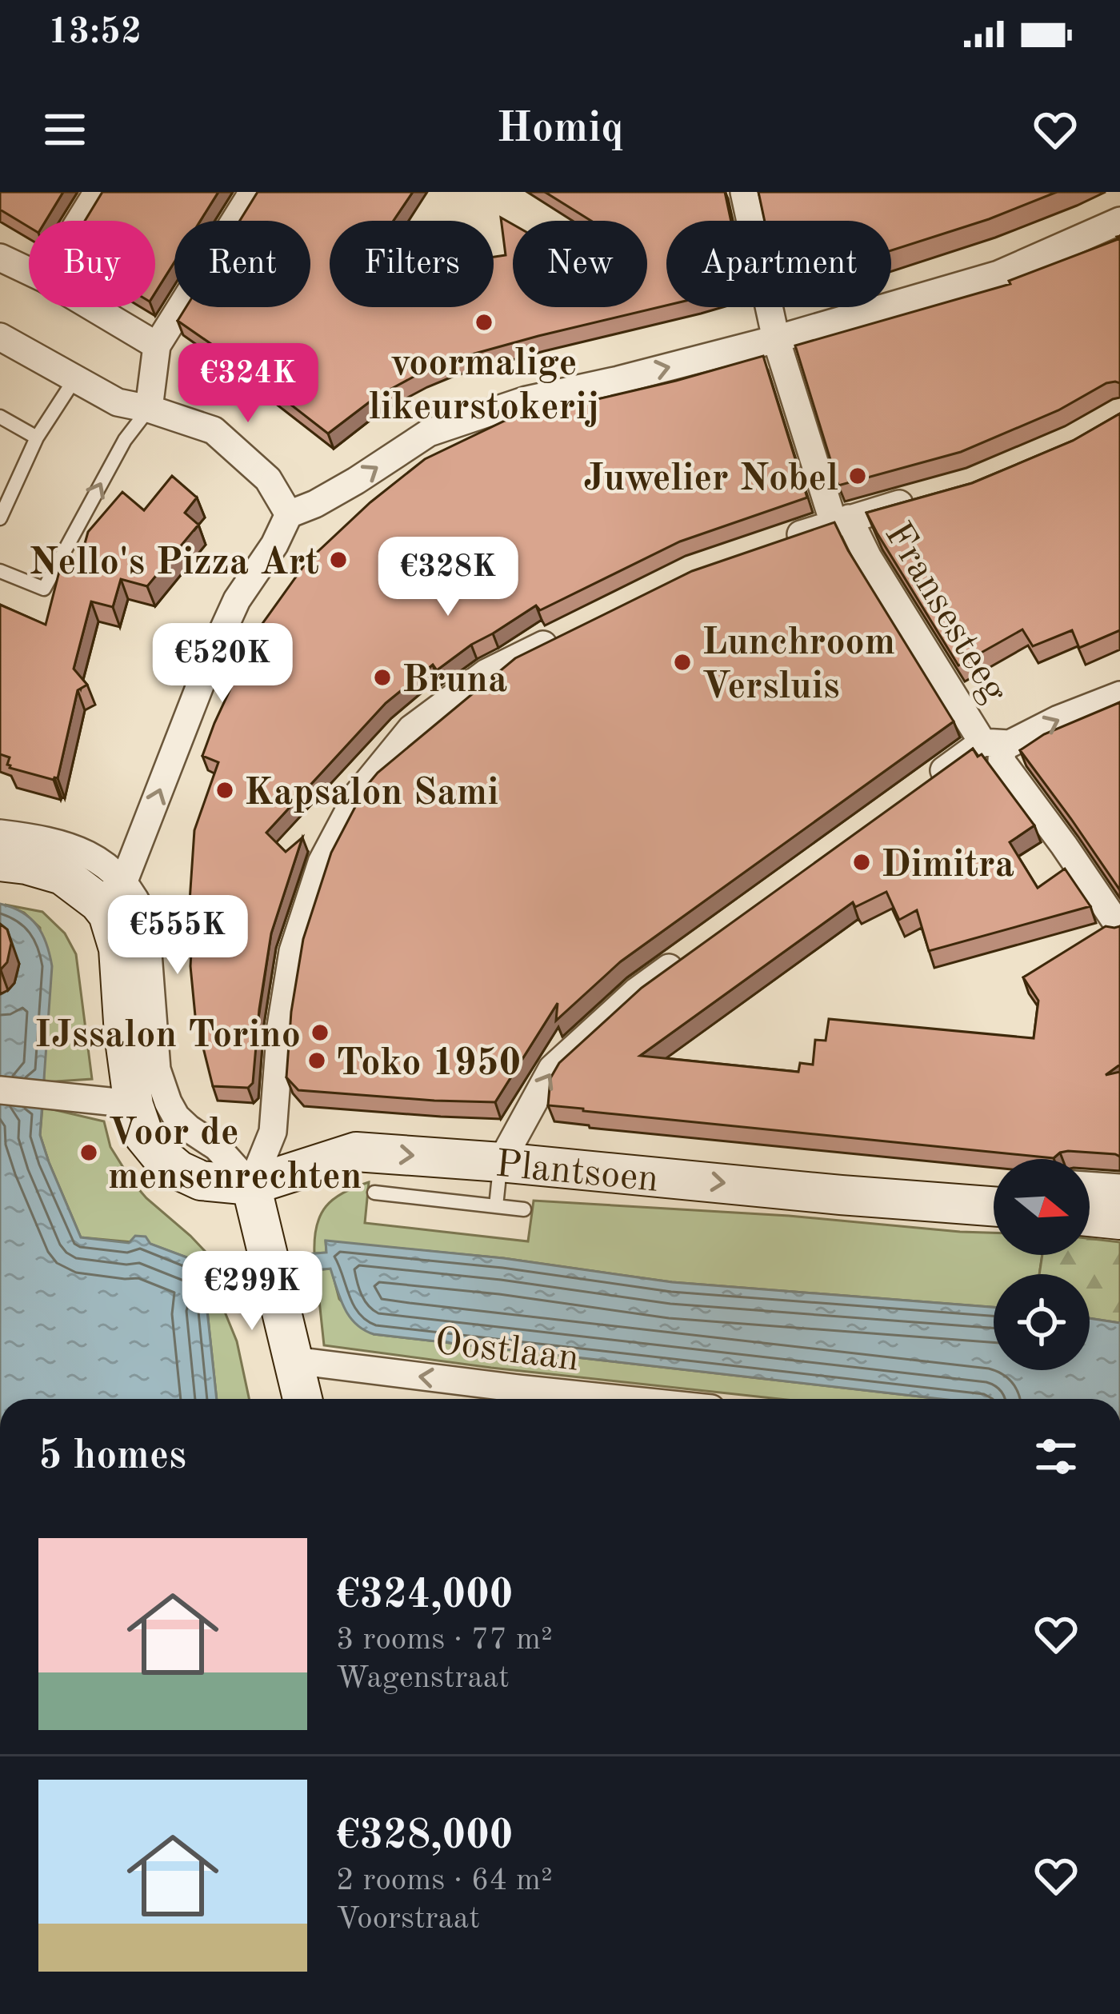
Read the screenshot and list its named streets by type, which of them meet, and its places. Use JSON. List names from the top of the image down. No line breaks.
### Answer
{"streets":{"street":["Fransesteeg","Plantsoen","Oostlaan"]},"one_way":["Plantsoen","Oostlaan"],"places":["voormalige likeurstokerij","Juwelier Nobel","Nello's Pizza Art","Lunchroom Versluis","Bruna","Kapsalon Sami","Dimitra","IJssalon Torino","Toko 1950","Voor de mensenrechten"],"north":"right","page":{"status":"13:52","header":"Homiq","chip":["Buy","Rent","Filters","New","Apartment"],"price":["€324K","€328K","€520K","€555K","€299K"],"heading":"5 homes","list":[{"name":"€324,000","note":"3 rooms · 77 m² · Wagenstraat"},{"name":"€328,000","note":"2 rooms · 64 m² · Voorstraat"}]}}
